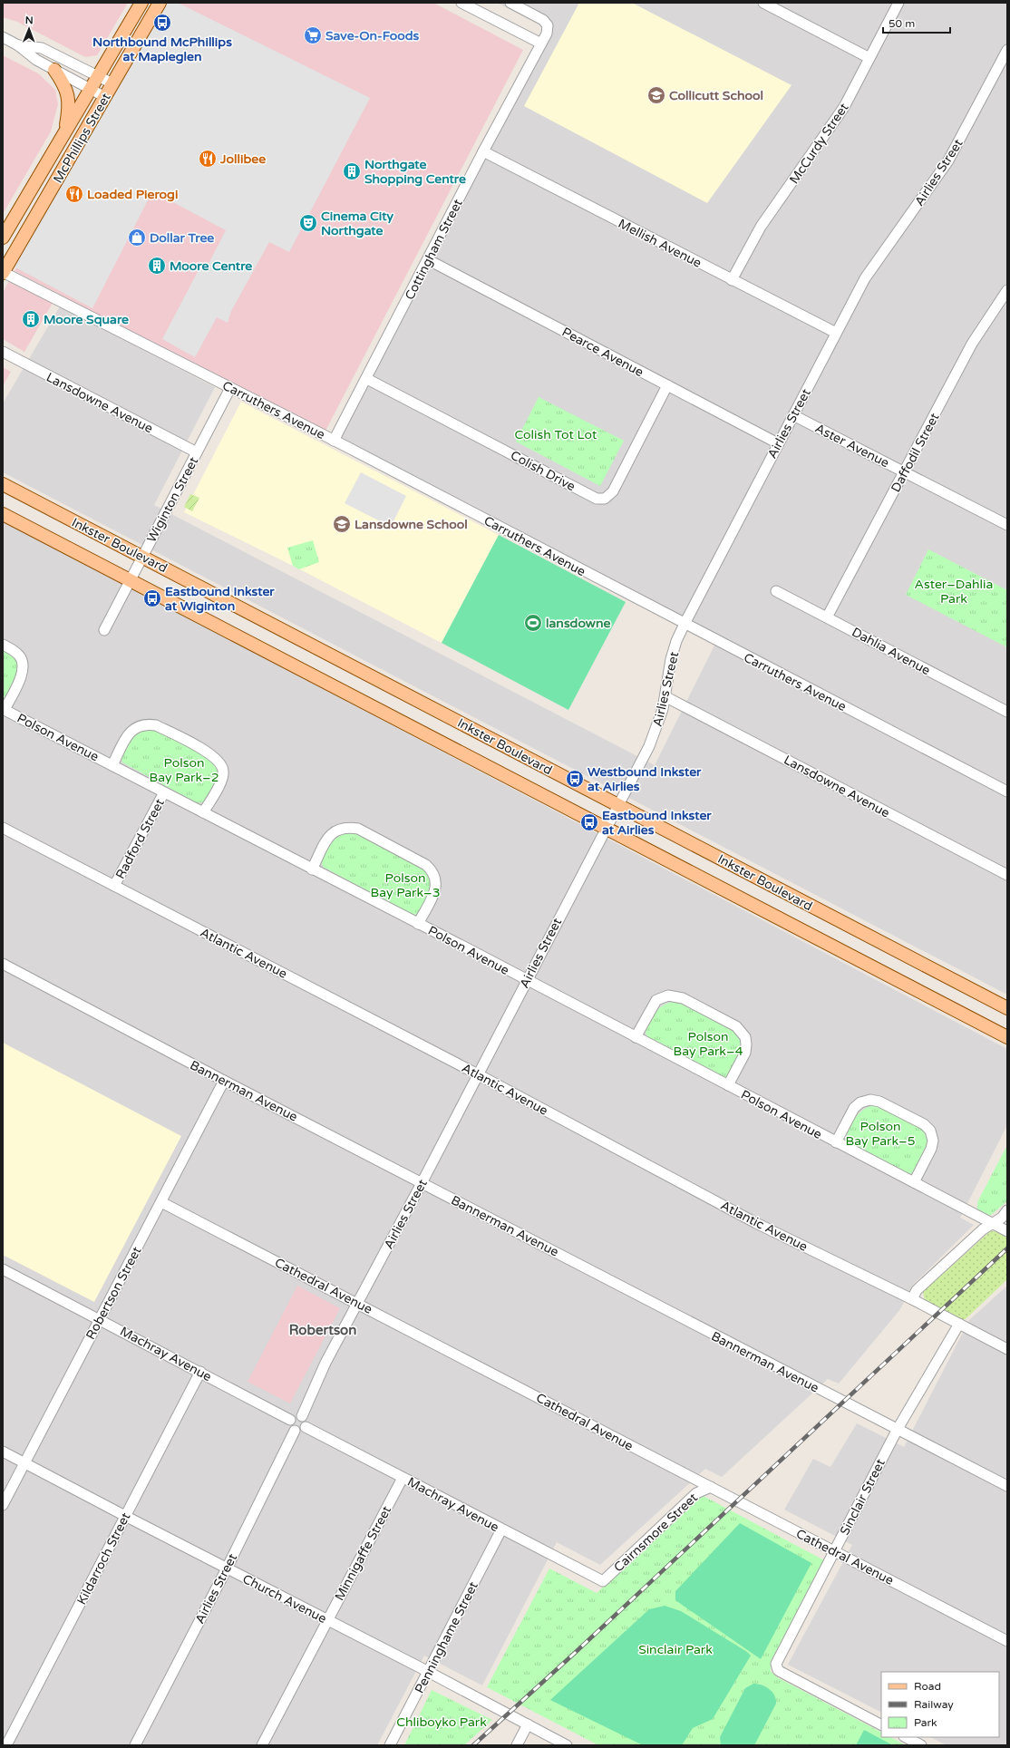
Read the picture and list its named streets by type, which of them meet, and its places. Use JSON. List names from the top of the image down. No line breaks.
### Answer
{"streets":{"main road":["McPhillips Street","Inkster Boulevard"],"street":["McCurdy Street","Airlies Street","Mellish Avenue","Cottingham Street","Pearce Avenue","Lansdowne Avenue","Carruthers Avenue","Aster Avenue","Daffodil Street","Colish Drive","Wiginton Street","Dahlia Avenue","Polson Avenue","Radford Street","Atlantic Avenue","Bannerman Avenue","Cathedral Avenue","Robertson Street","Machray Avenue","Sinclair Street","Cairnsmore Street","Minnigaffe Street","Kildarroch Street","Church Avenue","Penninghame Street"]},"crossings":[["McPhillips Street","Carruthers Avenue"],["McCurdy Street","Mellish Avenue"],["Airlies Street","Mellish Avenue"],["Airlies Street","Pearce Avenue"],["Airlies Street","Lansdowne Avenue"],["Airlies Street","Carruthers Avenue"],["Airlies Street","Aster Avenue"],["Airlies Street","Inkster Boulevard"],["Airlies Street","Polson Avenue"],["Airlies Street","Atlantic Avenue"],["Airlies Street","Bannerman Avenue"],["Airlies Street","Cathedral Avenue"],["Airlies Street","Machray Avenue"],["Airlies Street","Church Avenue"],["Mellish Avenue","Cottingham Street"],["Cottingham Street","Pearce Avenue"],["Cottingham Street","Carruthers Avenue"],["Cottingham Street","Colish Drive"],["Pearce Avenue","Colish Drive"],["Lansdowne Avenue","Wiginton Street"],["Carruthers Avenue","Wiginton Street"],["Aster Avenue","Daffodil Street"],["Daffodil Street","Dahlia Avenue"],["Wiginton Street","Inkster Boulevard"],["Polson Avenue","Radford Street"],["Radford Street","Atlantic Avenue"],["Atlantic Avenue","Sinclair Street"],["Bannerman Avenue","Robertson Street"],["Bannerman Avenue","Sinclair Street"],["Cathedral Avenue","Robertson Street"],["Cathedral Avenue","Sinclair Street"],["Cathedral Avenue","Cairnsmore Street"],["Robertson Street","Machray Avenue"],["Robertson Street","Church Avenue"],["Machray Avenue","Cairnsmore Street"],["Machray Avenue","Minnigaffe Street"],["Machray Avenue","Kildarroch Street"],["Machray Avenue","Penninghame Street"],["Minnigaffe Street","Church Avenue"],["Kildarroch Street","Church Avenue"],["Church Avenue","Penninghame Street"]],"districts":["Robertson"],"parks":["Colish Tot Lot","Aster–Dahlia Park","Polson Bay Park–2","Polson Bay Park–3","Polson Bay Park–4","Polson Bay Park–5","Sinclair Park","Chliboyko Park"],"places":{"bus stop":["Northbound McPhillips at Mapleglen","Eastbound Inkster at Wiginton","Westbound Inkster at Airlies","Eastbound Inkster at Airlies"],"supermarket":["Save-On-Foods"],"school or university":["Collicutt School","Lansdowne School"],"restaurant":["Jollibee","Loaded Pierogi"],"building":["Northgate Shopping Centre","Moore Centre","Moore Square"],"theatre":["Cinema City Northgate"],"shop":["Dollar Tree"],"sports":["lansdowne"]},"legend":["Road","Railway","Park"],"scale_bar":"50 m","north":"top"}
